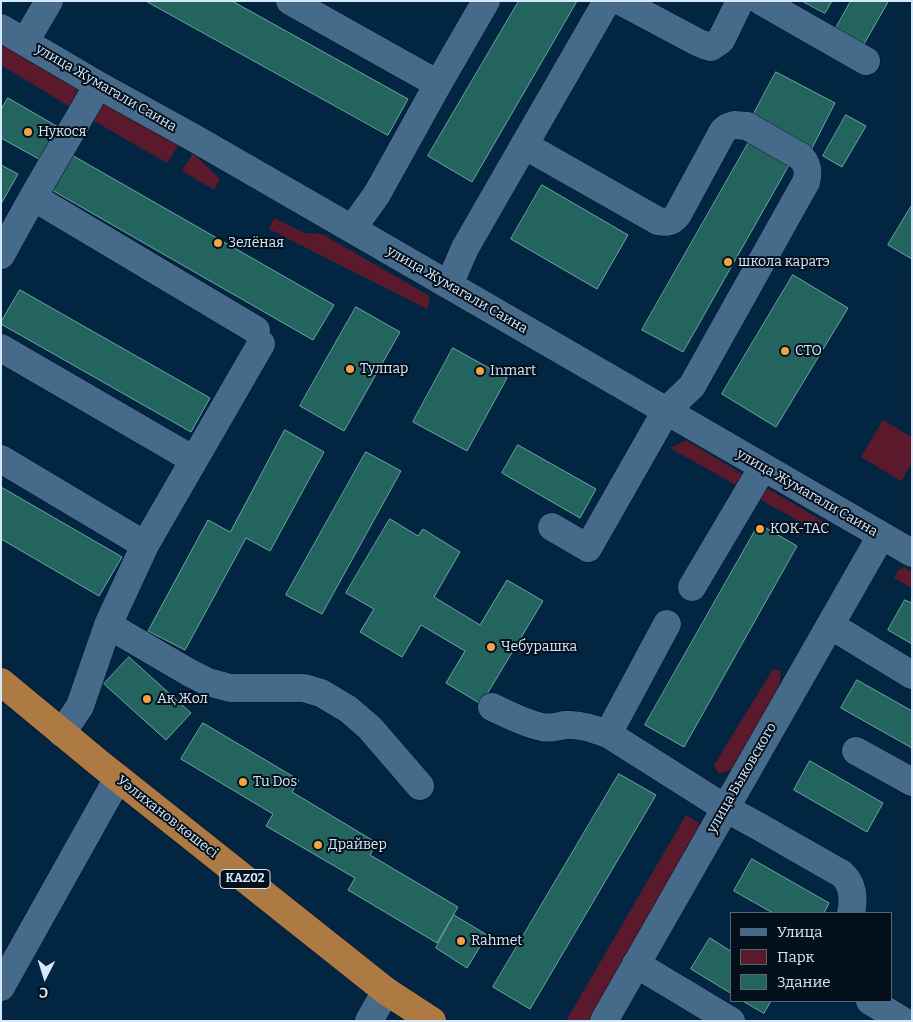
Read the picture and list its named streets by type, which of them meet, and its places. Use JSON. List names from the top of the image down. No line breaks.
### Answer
{"streets":{"highway":["Уәлиханов көшесі","KАZ02"],"street":["улица Жумагали Саина","улица Быковского"]},"crossings":[["улица Жумагали Саина","улица Быковского"]],"places":["Нукося","Зелёная","школа каратэ","СТО","Тулпар","Inmart","КОК-ТАС","Чебурашка","Ақ Жол","Tu Dos","Драйвер","Rahmet"],"legend":["Улица","Парк","Здание"],"north":"bottom"}
